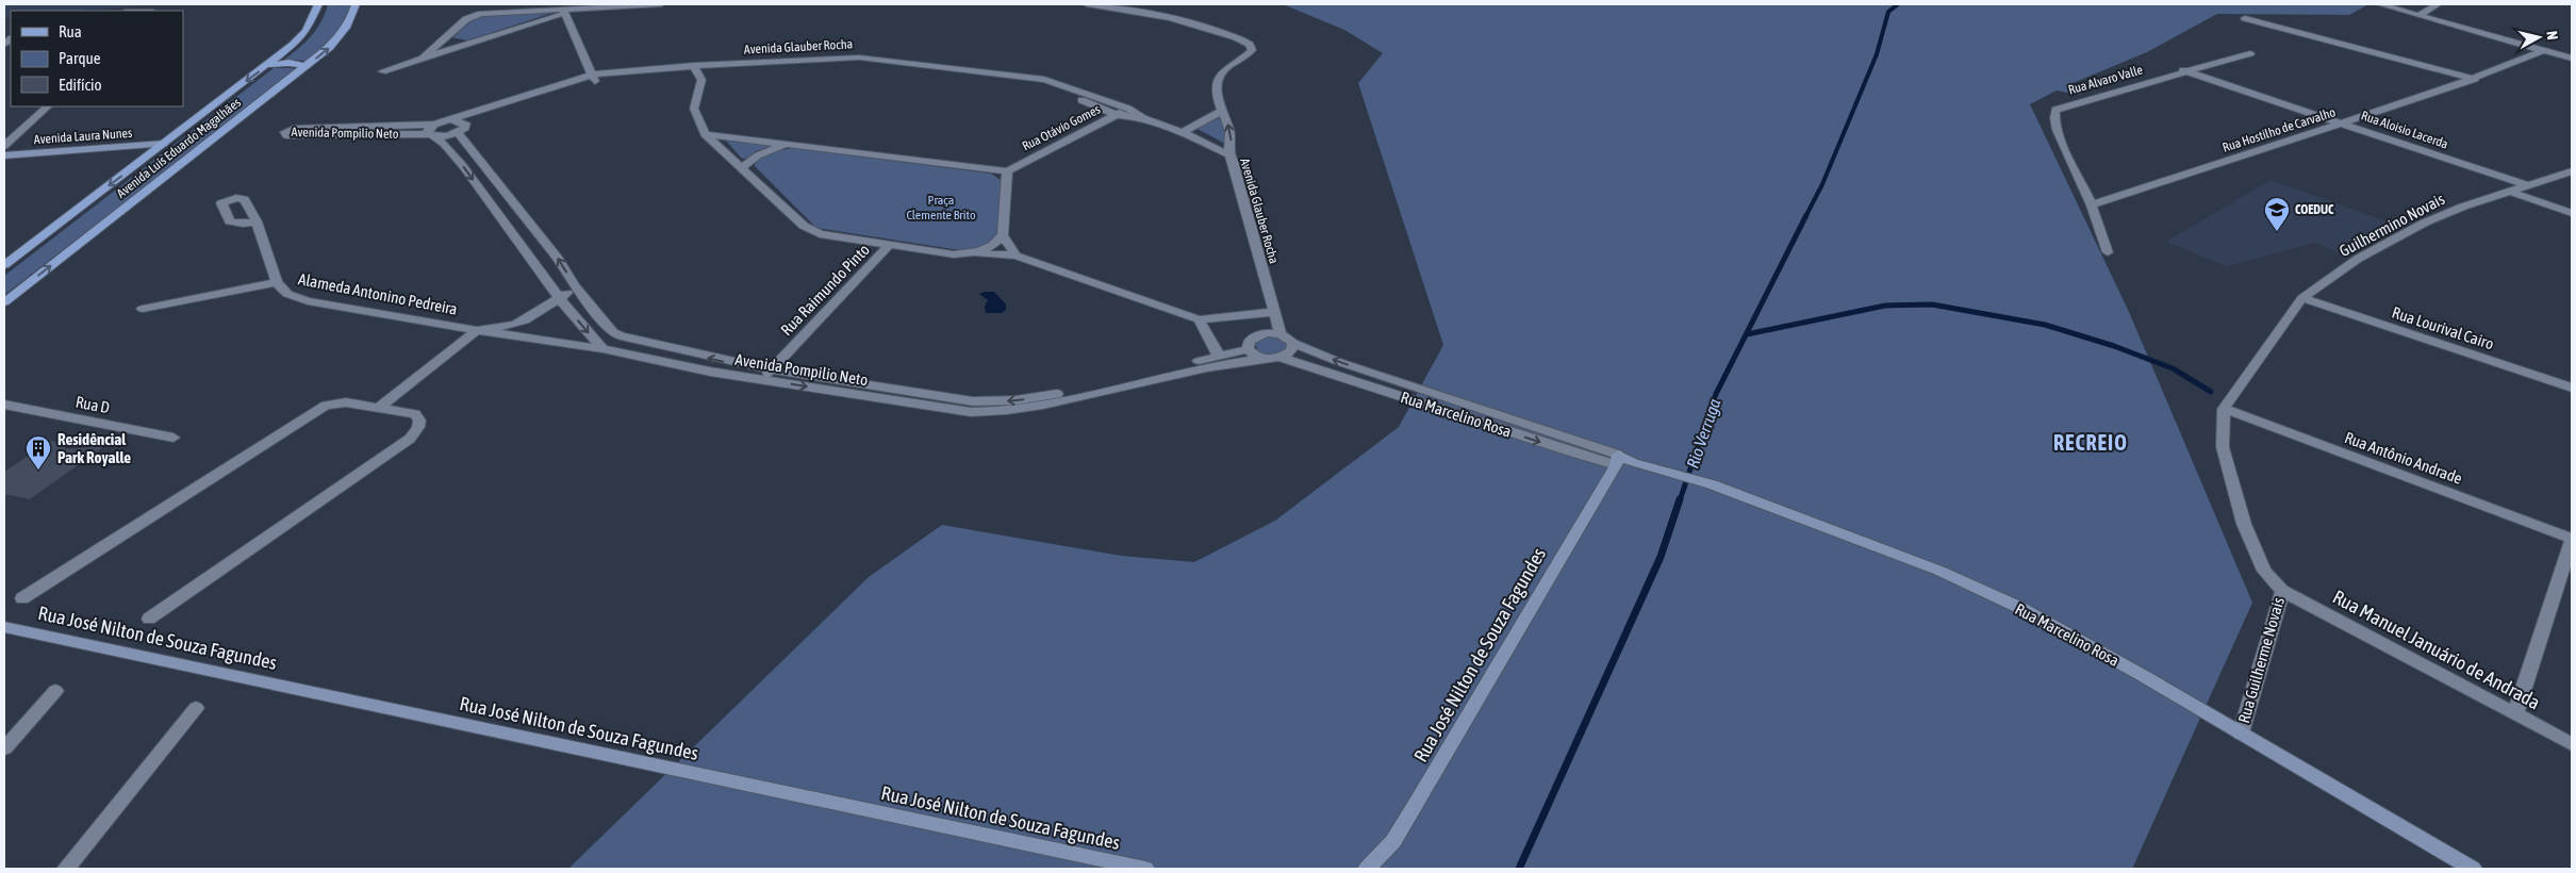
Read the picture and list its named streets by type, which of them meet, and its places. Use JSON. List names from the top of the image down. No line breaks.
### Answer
{"streets":{"main road":["Avenida Luís Eduardo Magalhães"],"street":["Avenida Glauber Rocha","Rua Alvaro Valle","Rua Otávio Gomes","Rua Hostilho de Carvalho","Rua Aloisio Lacerda","Avenida Pompilio Neto","Avenida Laura Nunes","Guilhermino Novais","Rua Raimundo Pinto","Alameda Antonino Pedreira","Rua Lourival Cairo","Rua D","Rua Marcelino Rosa","Rua Antônio Andrade","Rua José Nilton de Souza Fagundes","Rua Manuel Januário de Andrada","Rua Guilherme Novais"]},"crossings":[["Avenida Glauber Rocha","Rua Otávio Gomes"],["Avenida Glauber Rocha","Avenida Pompilio Neto"],["Avenida Glauber Rocha","Rua Marcelino Rosa"],["Rua Alvaro Valle","Rua Hostilho de Carvalho"],["Rua Alvaro Valle","Rua Aloisio Lacerda"],["Rua Hostilho de Carvalho","Rua Aloisio Lacerda"],["Rua Aloisio Lacerda","Guilhermino Novais"],["Avenida Pompilio Neto","Rua Raimundo Pinto"],["Avenida Pompilio Neto","Alameda Antonino Pedreira"],["Avenida Pompilio Neto","Rua Marcelino Rosa"],["Avenida Laura Nunes","Avenida Luís Eduardo Magalhães"],["Guilhermino Novais","Rua Lourival Cairo"],["Guilhermino Novais","Rua Antônio Andrade"],["Guilhermino Novais","Rua Guilherme Novais"],["Rua Marcelino Rosa","Rua José Nilton de Souza Fagundes"],["Rua Marcelino Rosa","Rua Guilherme Novais"],["Rua Antônio Andrade","Rua Guilherme Novais"],["Rua Manuel Januário de Andrada","Rua Guilherme Novais"]],"districts":["RECREIO"],"water":["Rio Verruga"],"parks":["Praça Clemente Brito"],"places":{"school or university":["COEDUC"],"building":["Residêncial Park Royalle"]},"legend":["Rua","Parque","Edifício"],"north":"right"}
